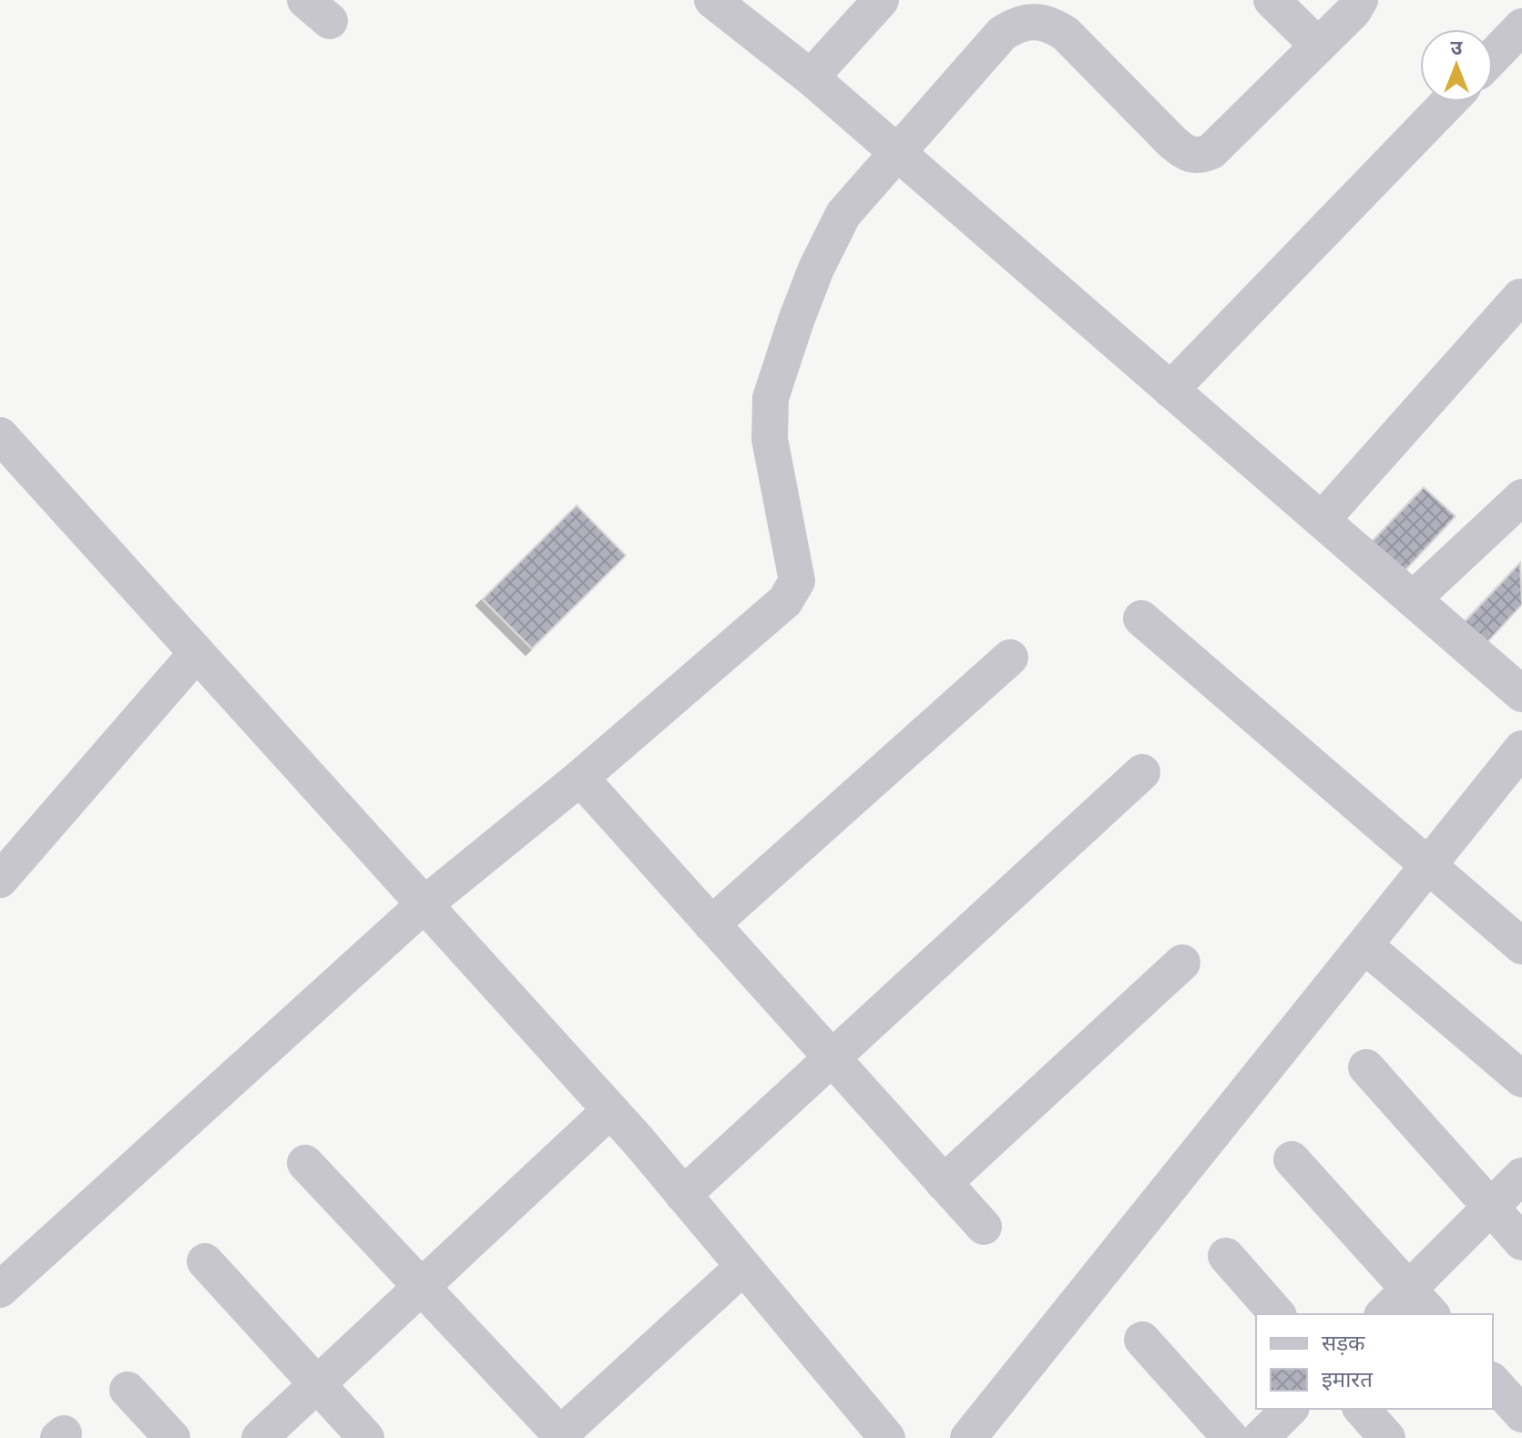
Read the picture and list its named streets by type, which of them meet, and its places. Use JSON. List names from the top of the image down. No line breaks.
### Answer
{"legend":["सड़क","इमारत"],"north":"top"}
